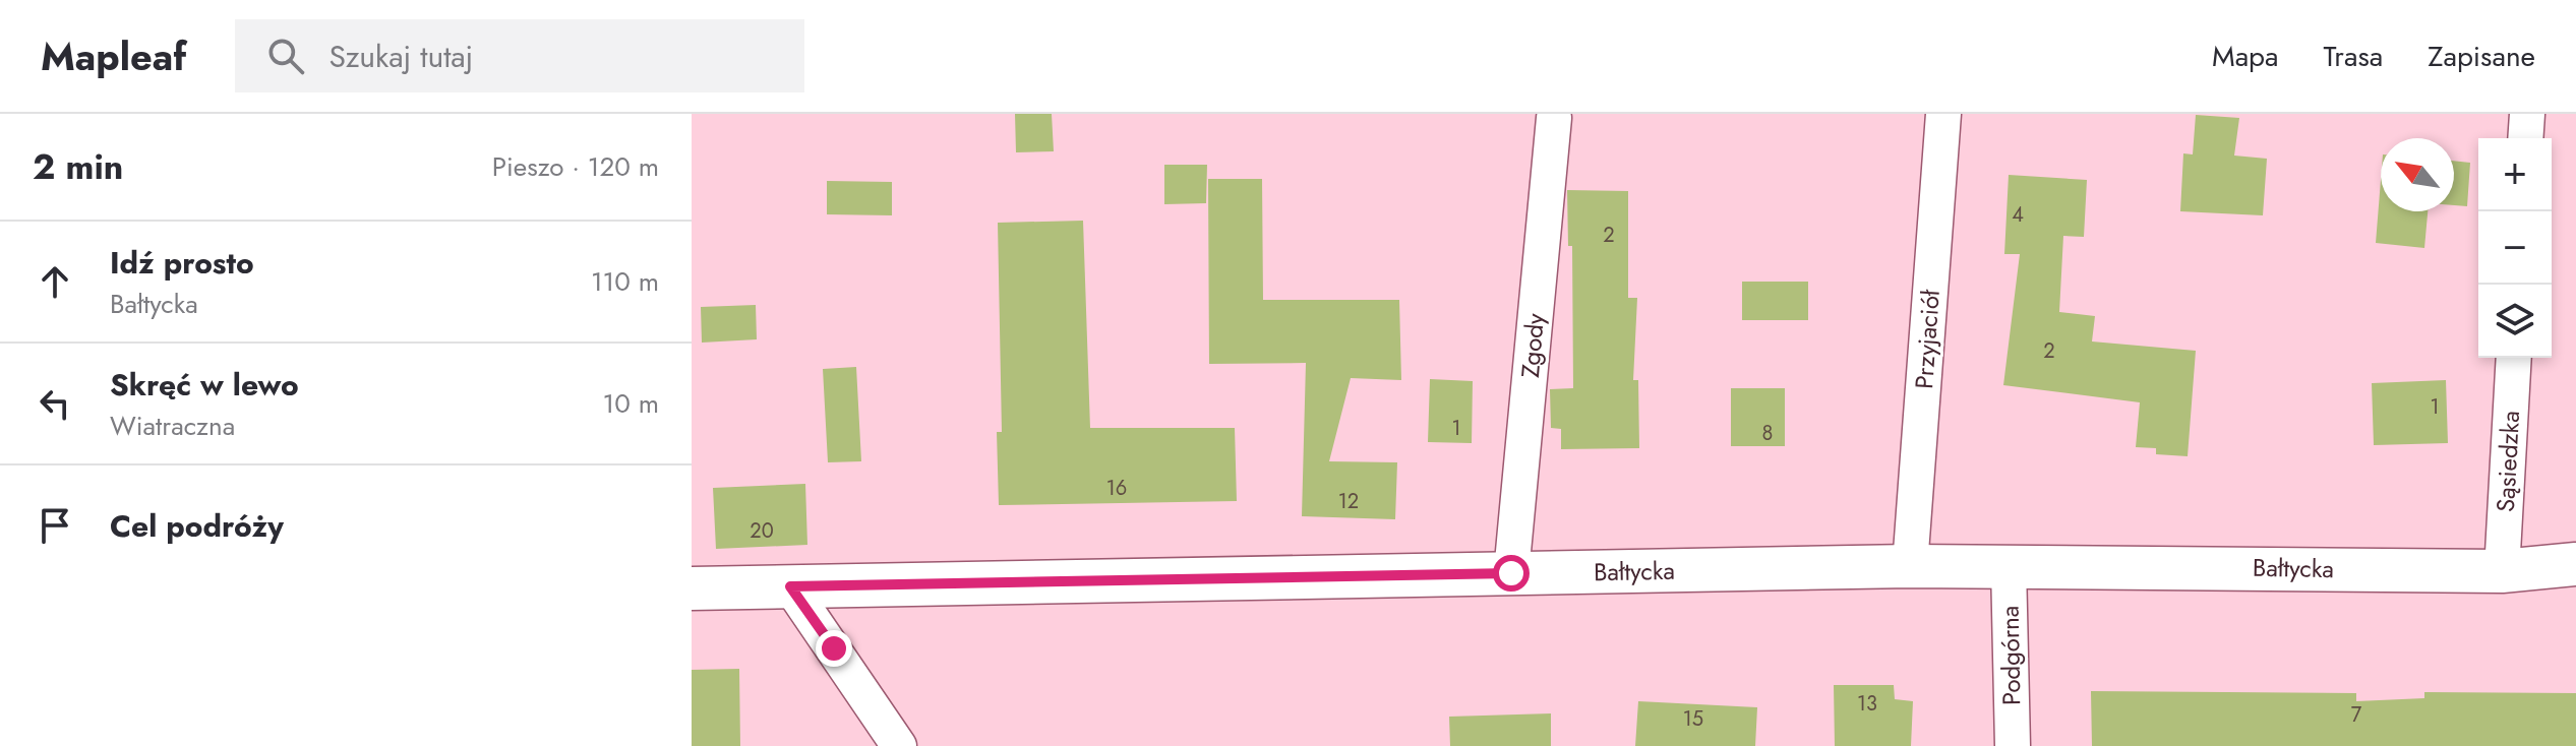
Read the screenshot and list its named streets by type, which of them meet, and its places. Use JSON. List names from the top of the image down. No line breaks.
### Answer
{"streets":{"street":["Przyjaciół","Zgody","Sąsiedzka","Bałtycka","Podgórna"]},"crossings":[["Przyjaciół","Bałtycka"],["Zgody","Bałtycka"],["Sąsiedzka","Bałtycka"],["Bałtycka","Podgórna"]],"house_numbers":["4","2","2","1","1","8","16","12","20","13","7","15"],"north":"top left","page":{"header":"Mapleaf","search":"Szukaj tutaj","nav":["Mapa","Trasa","Zapisane"],"heading":["2 min","Pieszo · 120 m"],"map_buttons":["+","−"],"list":[["Idź prosto","Bałtycka","110 m"],["Skręć w lewo","Wiatraczna","10 m"],"Cel podróży"]}}
